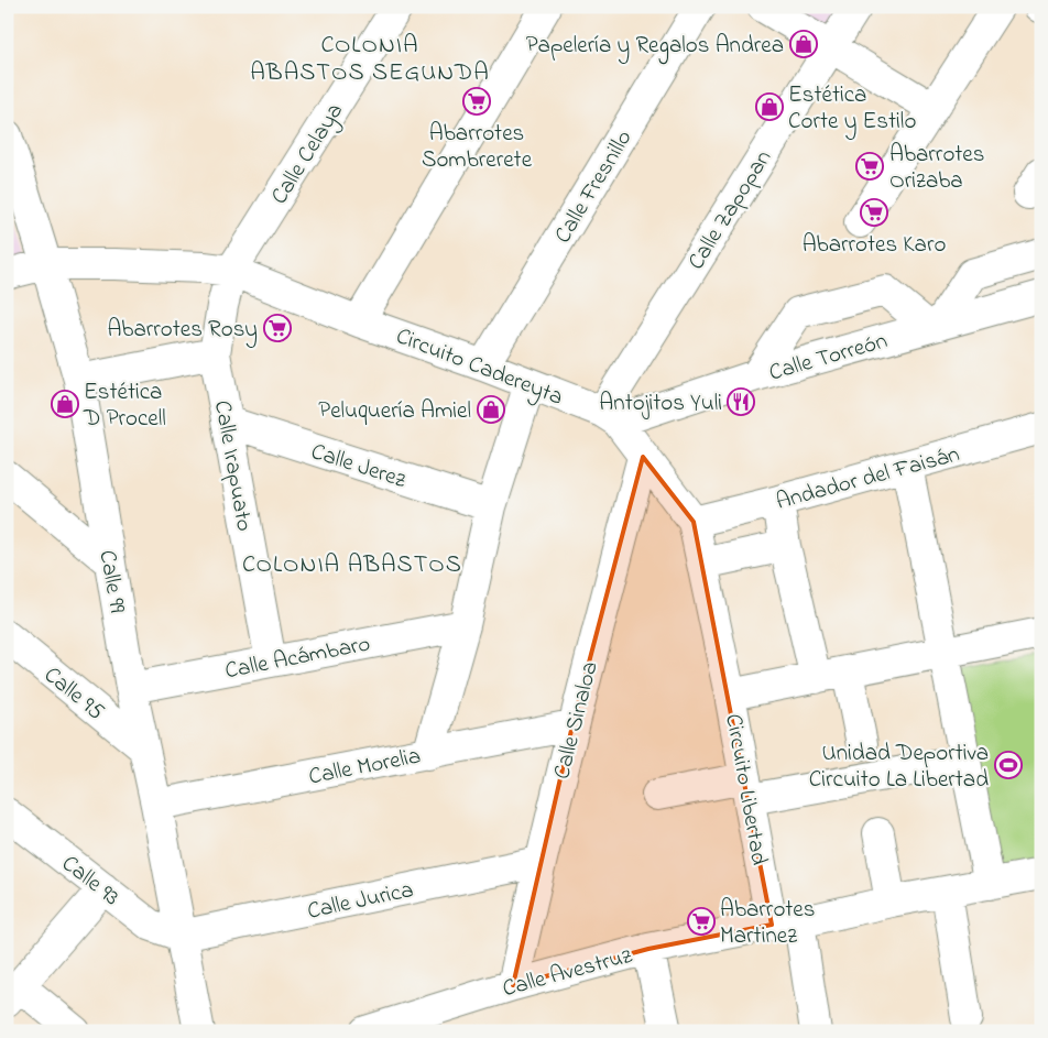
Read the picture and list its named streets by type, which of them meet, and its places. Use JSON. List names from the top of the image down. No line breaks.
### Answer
{"streets":{"street":["Calle Celaya","Calle Fresnillo","Calle Zapopan","Calle Torreón","Circuito Cadereyta","Calle Jerez","Calle Irapuato","Andador del Faisán","Calle 99","Calle Acámbaro","Calle 95","Calle Sinaloa","Calle Morelia","Circuito Libertad","Calle 93","Calle Jurica","Calle Avestruz"]},"crossings":[["Calle Celaya","Circuito Cadereyta"],["Calle Celaya","Calle Irapuato"],["Calle Fresnillo","Circuito Cadereyta"],["Calle Zapopan","Calle Torreón"],["Calle Zapopan","Circuito Cadereyta"],["Calle Torreón","Circuito Cadereyta"],["Circuito Cadereyta","Calle Irapuato"],["Circuito Cadereyta","Calle 99"],["Calle Jerez","Calle Irapuato"],["Calle Irapuato","Calle Acámbaro"],["Calle 99","Calle Acámbaro"],["Calle 99","Calle 95"],["Calle 99","Calle Morelia"],["Calle 99","Calle 93"],["Calle 99","Calle Jurica"],["Calle Sinaloa","Calle Morelia"],["Calle Sinaloa","Calle Jurica"],["Calle Sinaloa","Calle Avestruz"],["Circuito Libertad","Calle Avestruz"],["Calle 93","Calle Jurica"]],"districts":["COLONIA ABASTOS SEGUNDA","COLONIA ABASTOS"],"places":{"shop":["Papelería y Regalos Andrea","Estética Corte y Estilo","Estética D Procell","Peluquería Amiel"],"supermarket":["Abarrotes Sombrerete","Abarrotes Orizaba","Abarrotes Karo","Abarrotes Rosy","Abarrotes Martinez"],"restaurant":["Antojitos Yuli"],"sports":["Unidad Deportiva Circuito La Libertad"]}}
